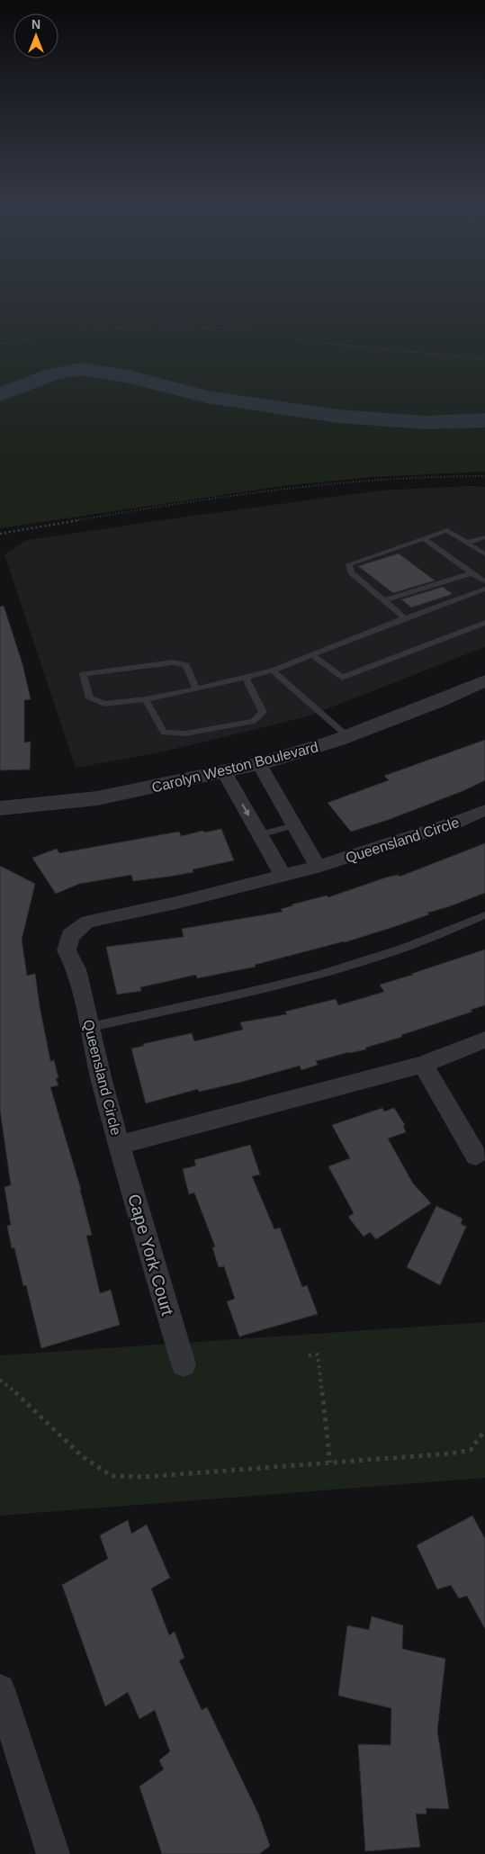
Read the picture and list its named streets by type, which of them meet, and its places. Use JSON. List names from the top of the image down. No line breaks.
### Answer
{"streets":{"street":["Carolyn Weston Boulevard","Queensland Circle","Cape York Court"]},"crossings":[["Queensland Circle","Cape York Court"]],"north":"top"}
